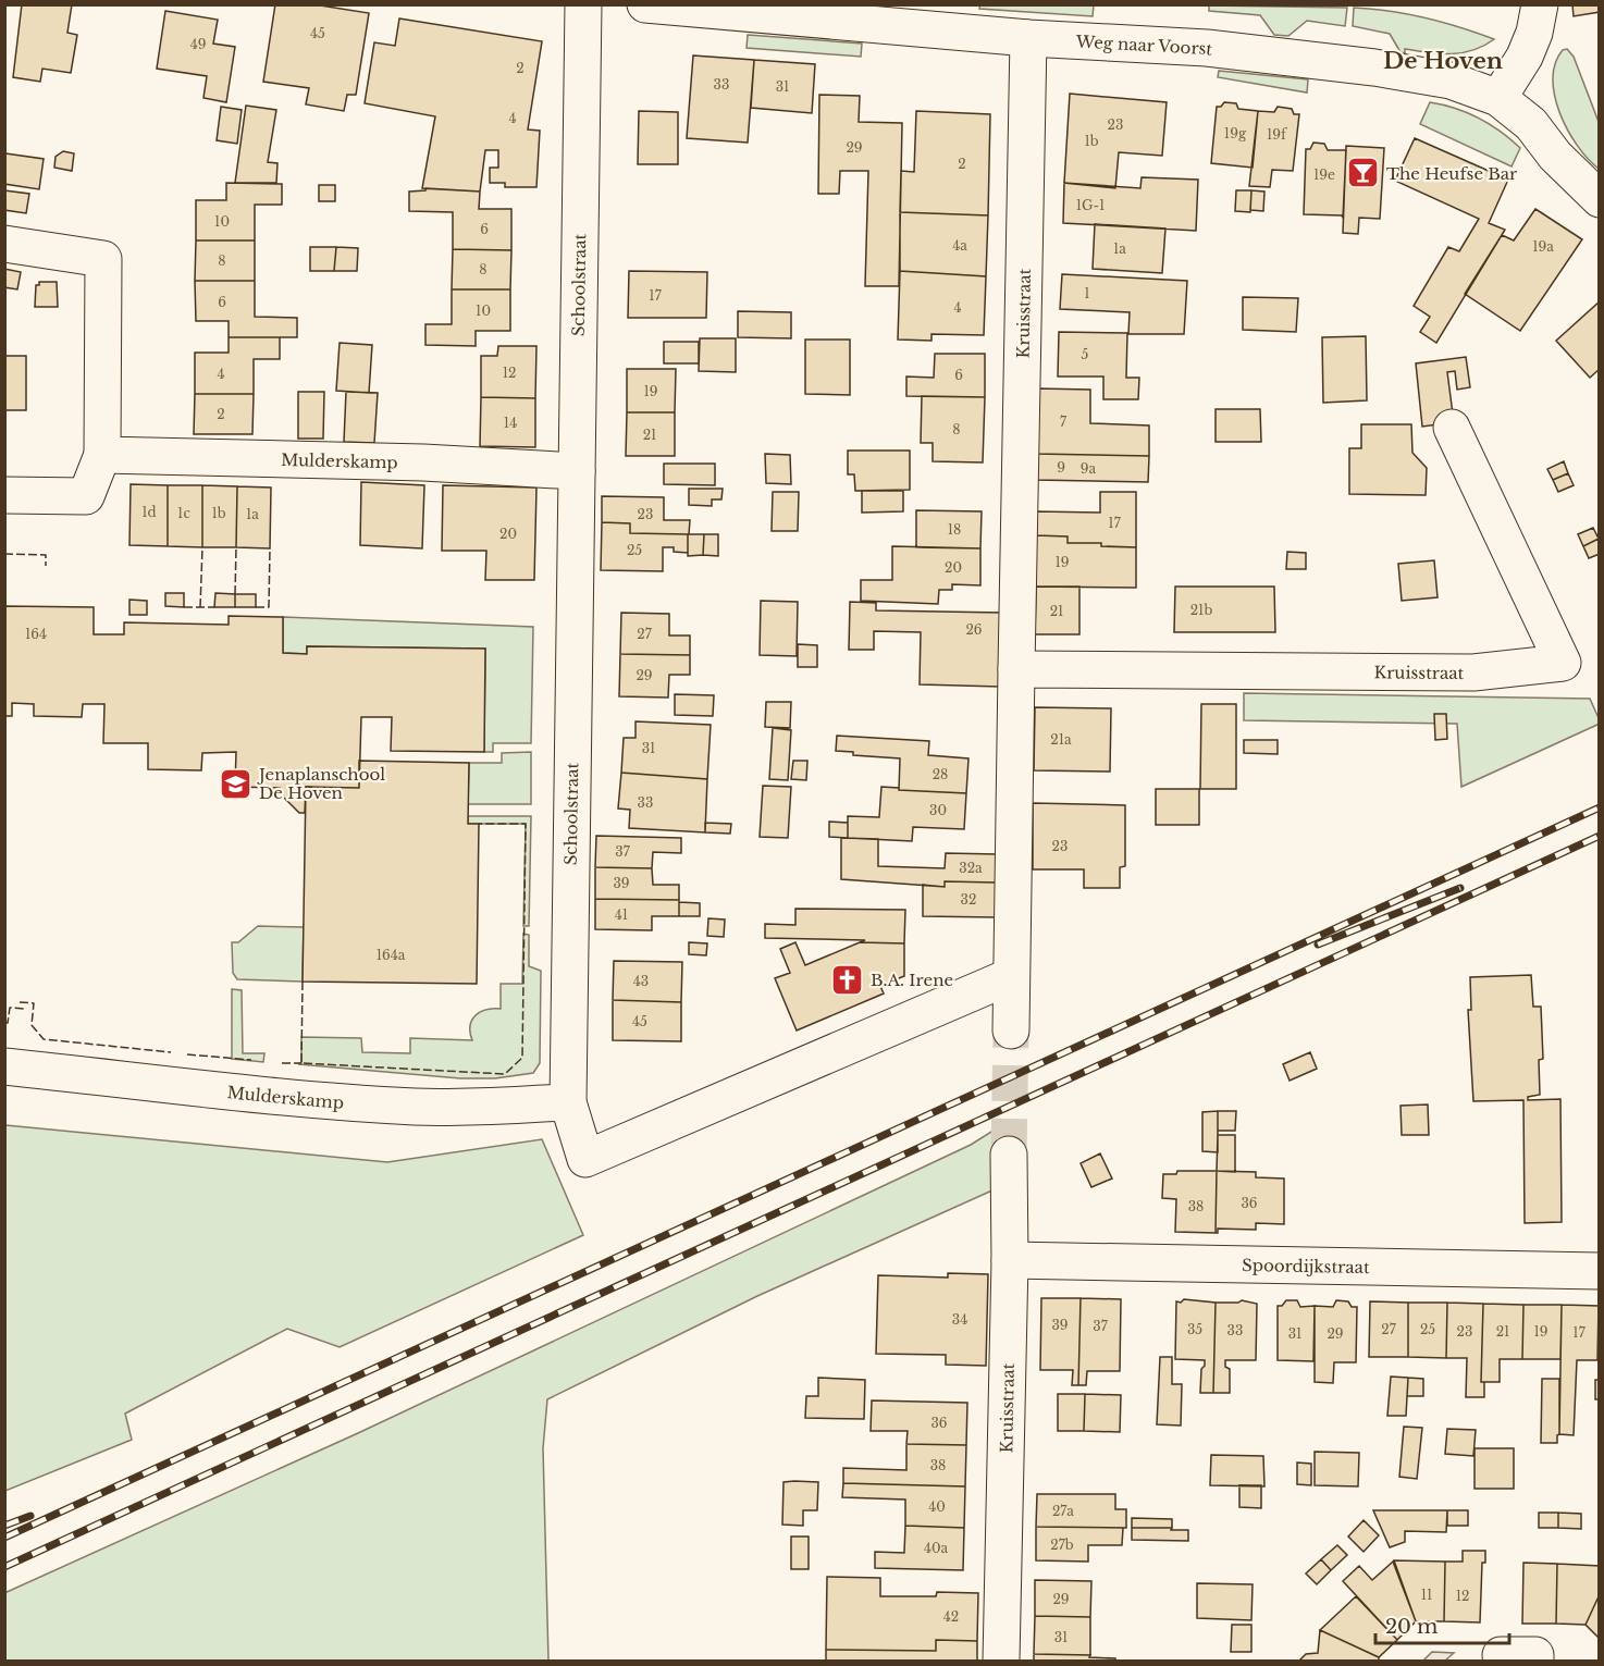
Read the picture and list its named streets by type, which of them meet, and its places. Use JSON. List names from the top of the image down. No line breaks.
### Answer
{"streets":{"street":["Weg naar Voorst","Schoolstraat","Kruisstraat","Mulderskamp","Spoordijkstraat"]},"crossings":[["Weg naar Voorst","Kruisstraat"],["Schoolstraat","Kruisstraat"],["Schoolstraat","Mulderskamp"],["Kruisstraat","Spoordijkstraat"]],"districts":["De Hoven"],"places":{"bar":["The Heufse Bar"],"school or university":["Jenaplanschool De Hoven"],"church":["B.A. Irene"]},"house_numbers":["45","49","2","33","31","4","23","19g","19f","1b","29","2","19e","1G-1","10","6","4a","19a","1a","8","8","1","17","6","4","10","5","12","4","6","19","2","7","14","8","21","9","9a","1d","1c","1b","1a","23","17","18","20","25","19","20","21b","21","26","164","27","29","21a","31","28","33","30","23","37","32a","39","32","41","164a","43","45","36","38","34","39","37","35","27","25","33","23","21","19","17","31","29","36","38","40","27a","27b","40a","11","12","29","42","31"],"scale_bar":"20 m"}
